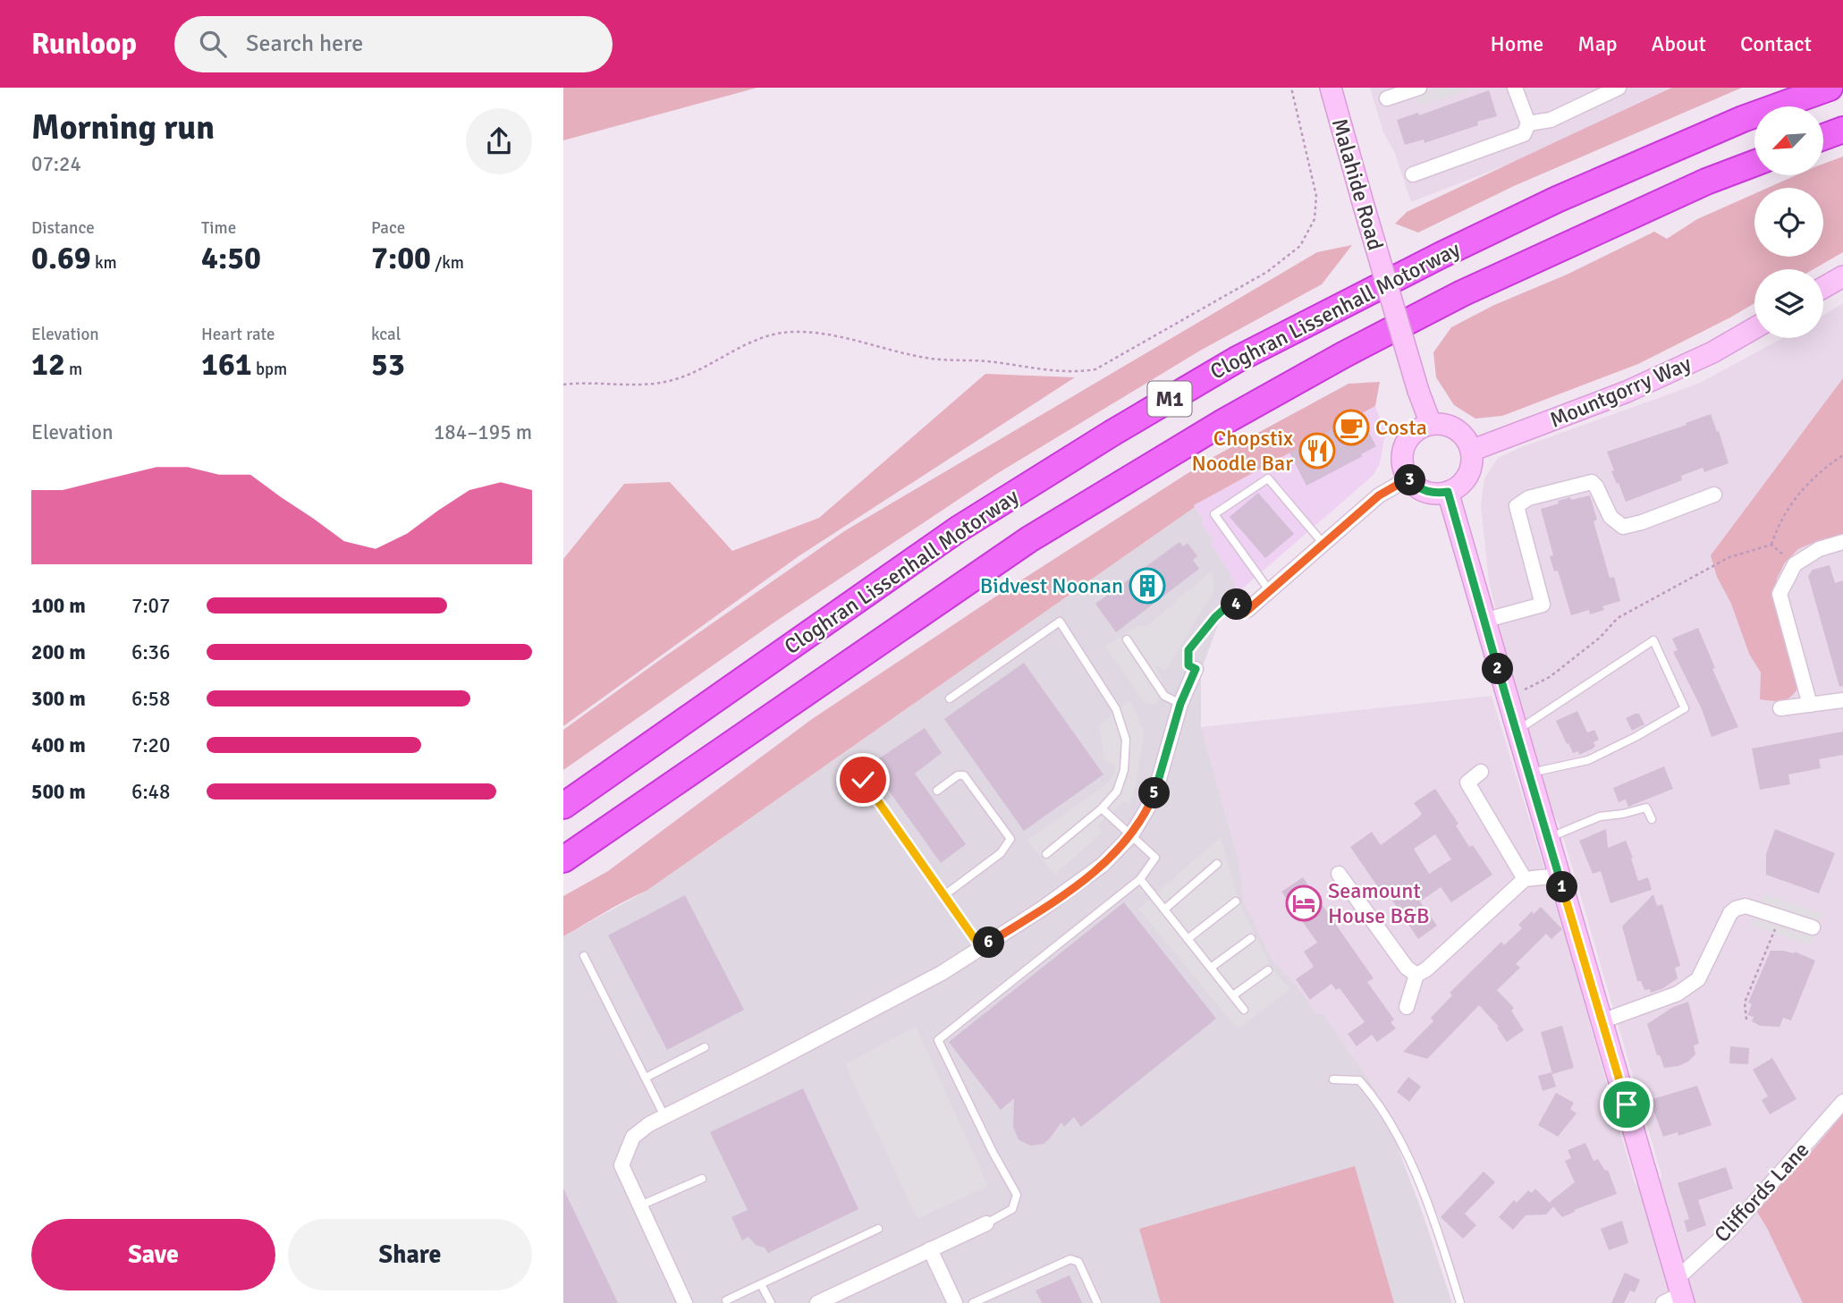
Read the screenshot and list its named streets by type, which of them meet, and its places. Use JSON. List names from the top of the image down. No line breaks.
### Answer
{"streets":{"highway":["Cloghran Lissenhall Motorway","M1"],"main road":["Malahide Road","Mountgorry Way"],"street":["Cliffords Lane"]},"crossings":[["Malahide Road","Mountgorry Way"]],"places":{"cafe":["Costa"],"restaurant":["Chopstix Noodle Bar"],"building":["Bidvest Noonan"],"hotel":["Seamount House B&B"]},"north":"bottom left","page":{"header":"Runloop","search":"Search here","nav":["Home","Map","About","Contact"],"heading":["Morning run","07:24"],"stats":[["Distance","0.69 km"],["Time","4:50"],["Pace","7:00 /km"],["Elevation","12 m"],["Heart rate","161 bpm"],["kcal","53"]],"chart":["Elevation","184–195 m"],"pins":["3","4","2","5","1","6"],"list":[{"name":"100 m","note":"7:07"},{"name":"200 m","note":"6:36"},{"name":"300 m","note":"6:58"},{"name":"400 m","note":"7:20"},{"name":"500 m","note":"6:48"}],"buttons":["Save","Share"]}}
